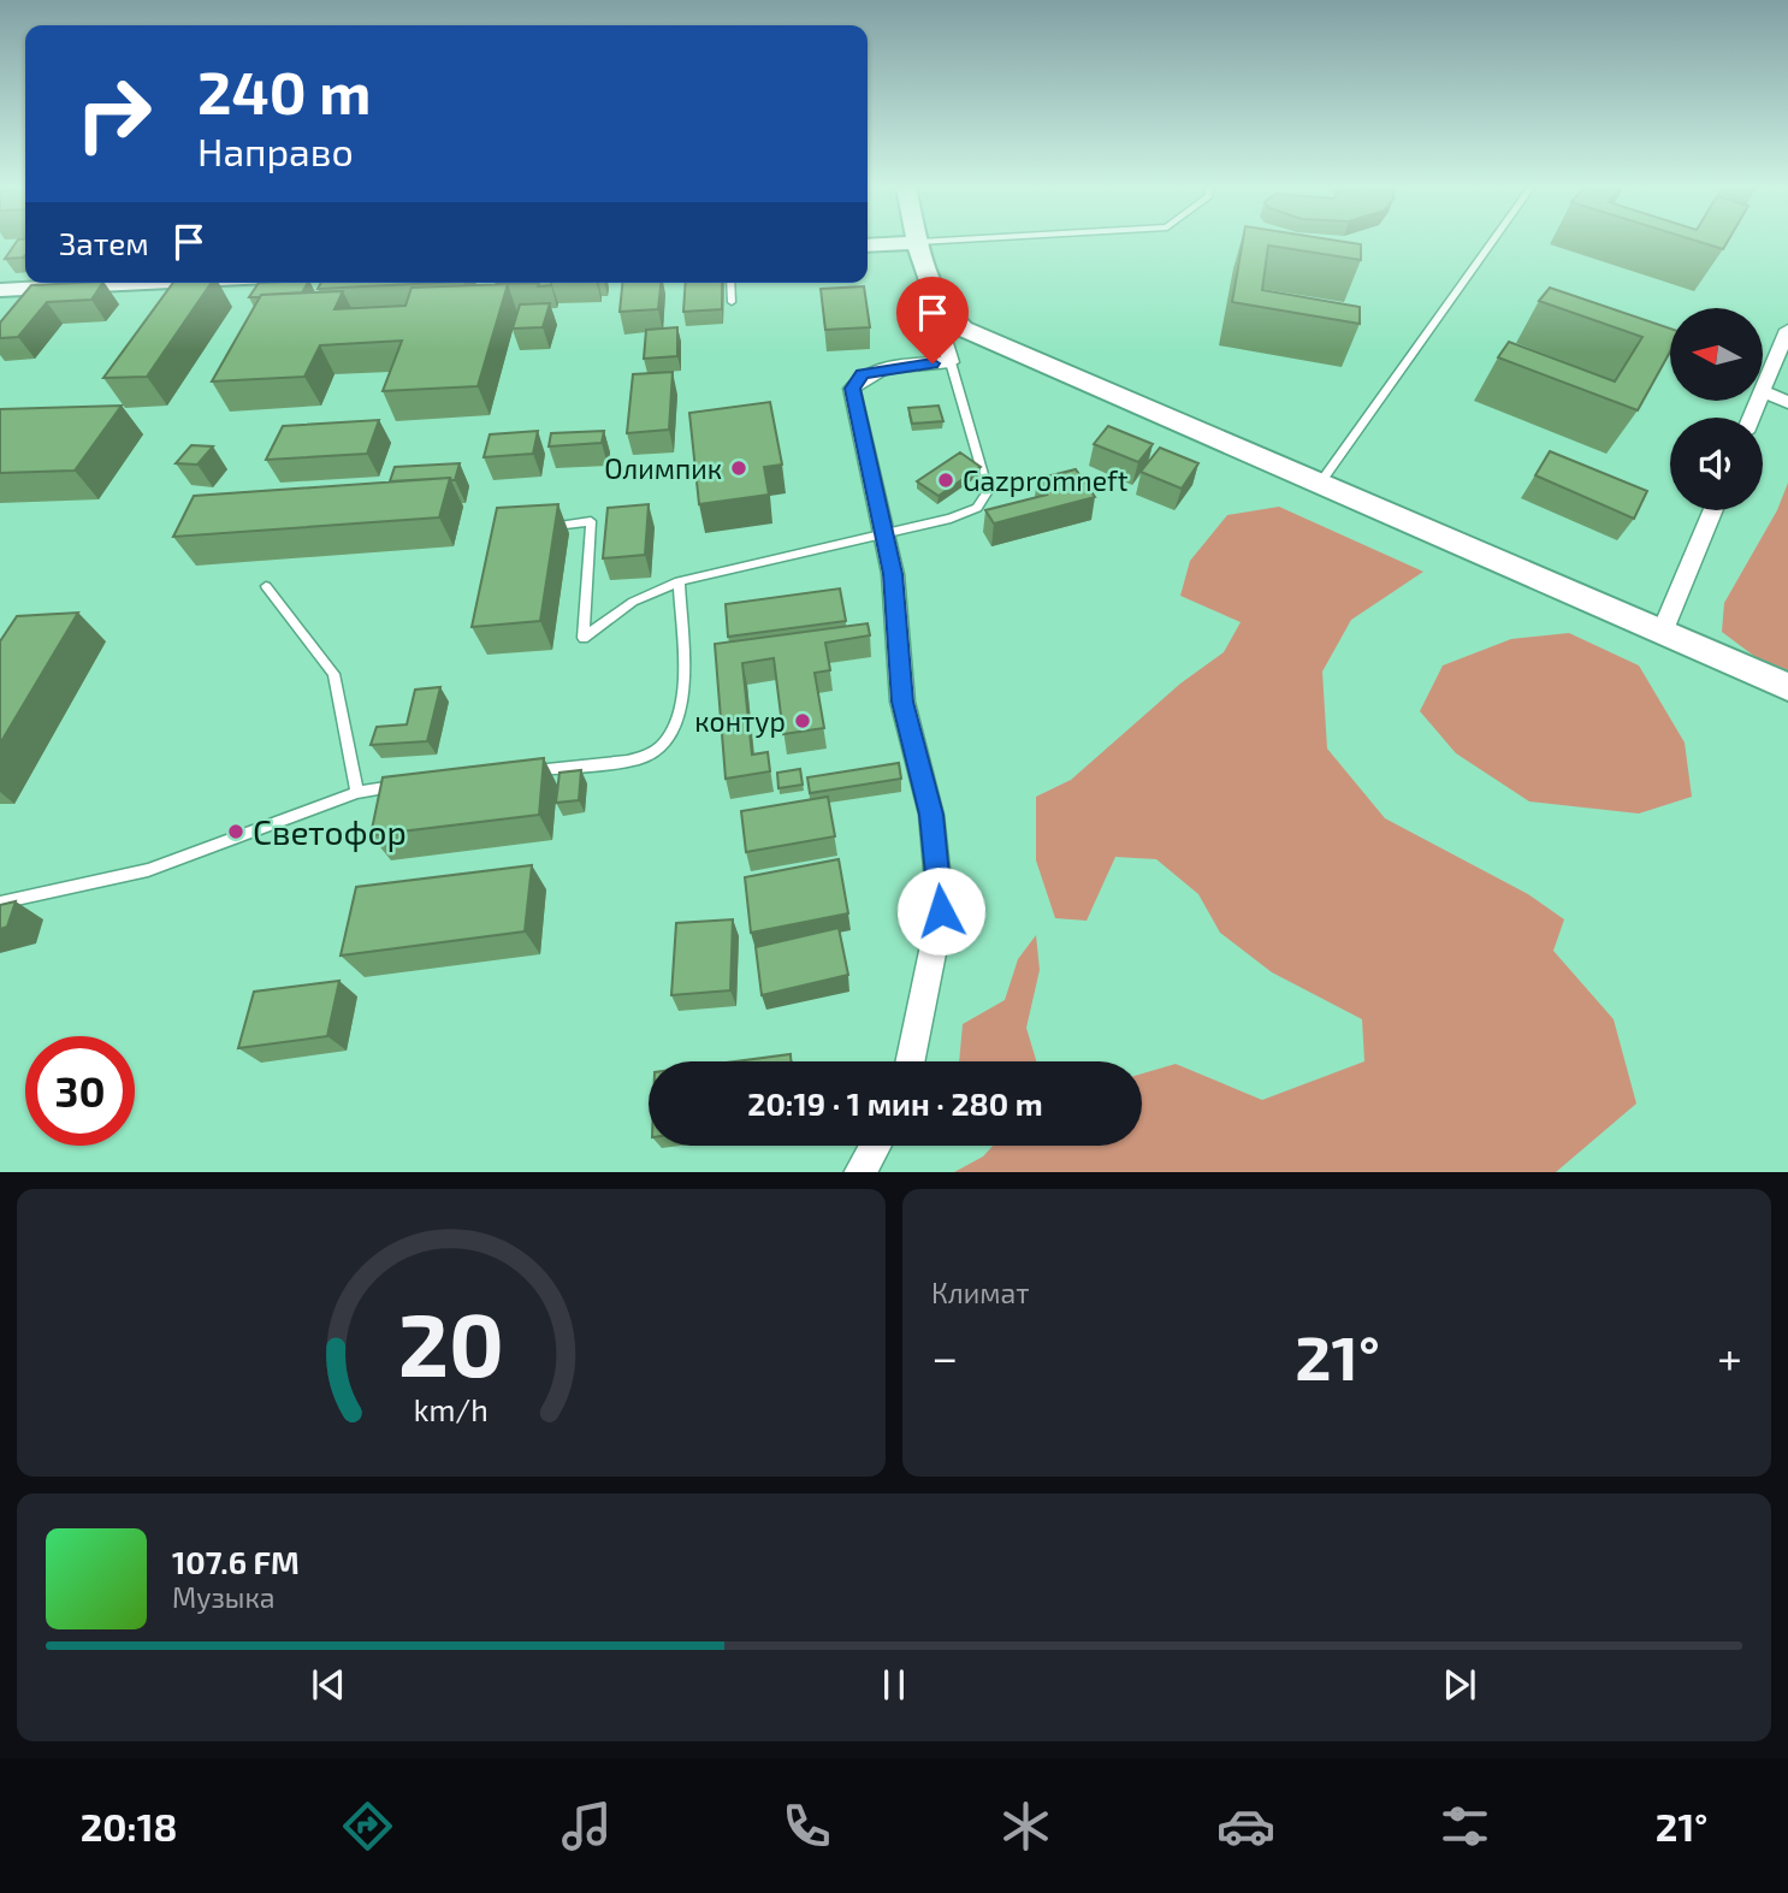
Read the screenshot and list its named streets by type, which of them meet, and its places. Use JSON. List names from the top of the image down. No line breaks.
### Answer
{"places":["Олимпик","Gazpromneft","контур","Светофор"],"north":"left","page":{"turn":["240 m","Направо"],"then":"Затем","limit":"30","trip":"20:19 · 1 мин · 280 m","tile":"Климат","heat":["−","21°","+"],"song":["107.6 FM","Музыка"],"tabs":["20:18","21°"],"gauge":["20","km/h"]}}
